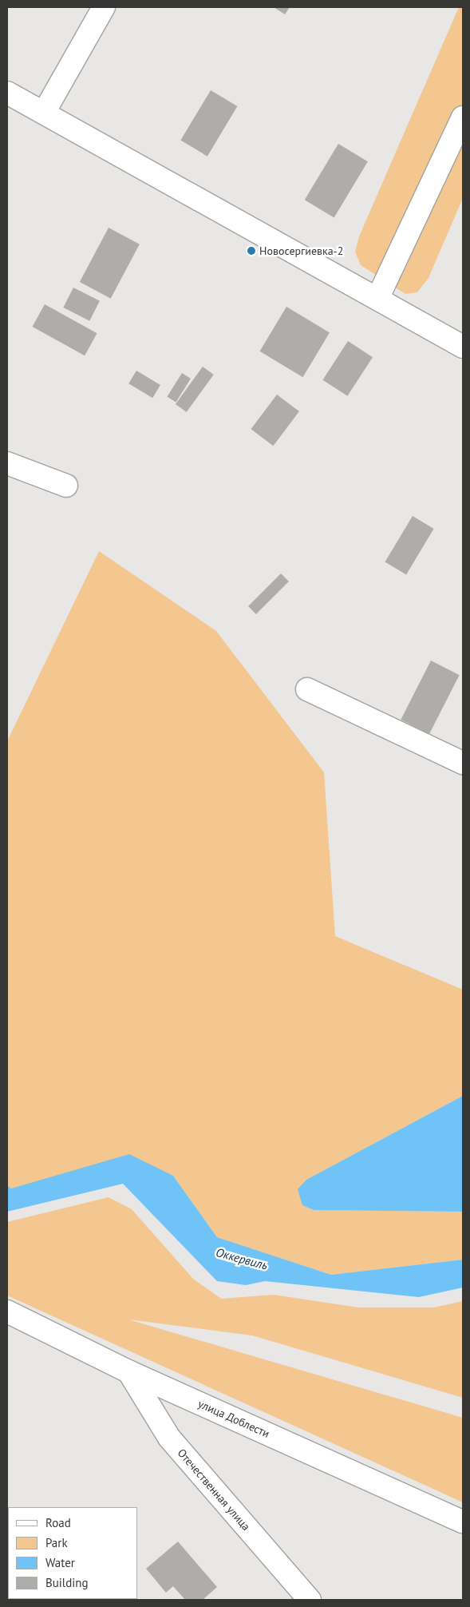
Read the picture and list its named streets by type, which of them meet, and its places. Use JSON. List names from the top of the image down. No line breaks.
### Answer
{"streets":{"street":["улица Доблести","Отечественная улица"]},"crossings":[["улица Доблести","Отечественная улица"]],"water":["Оккервиль"],"places":["Новосергиевка-2"],"legend":["Road","Park","Water","Building"]}
